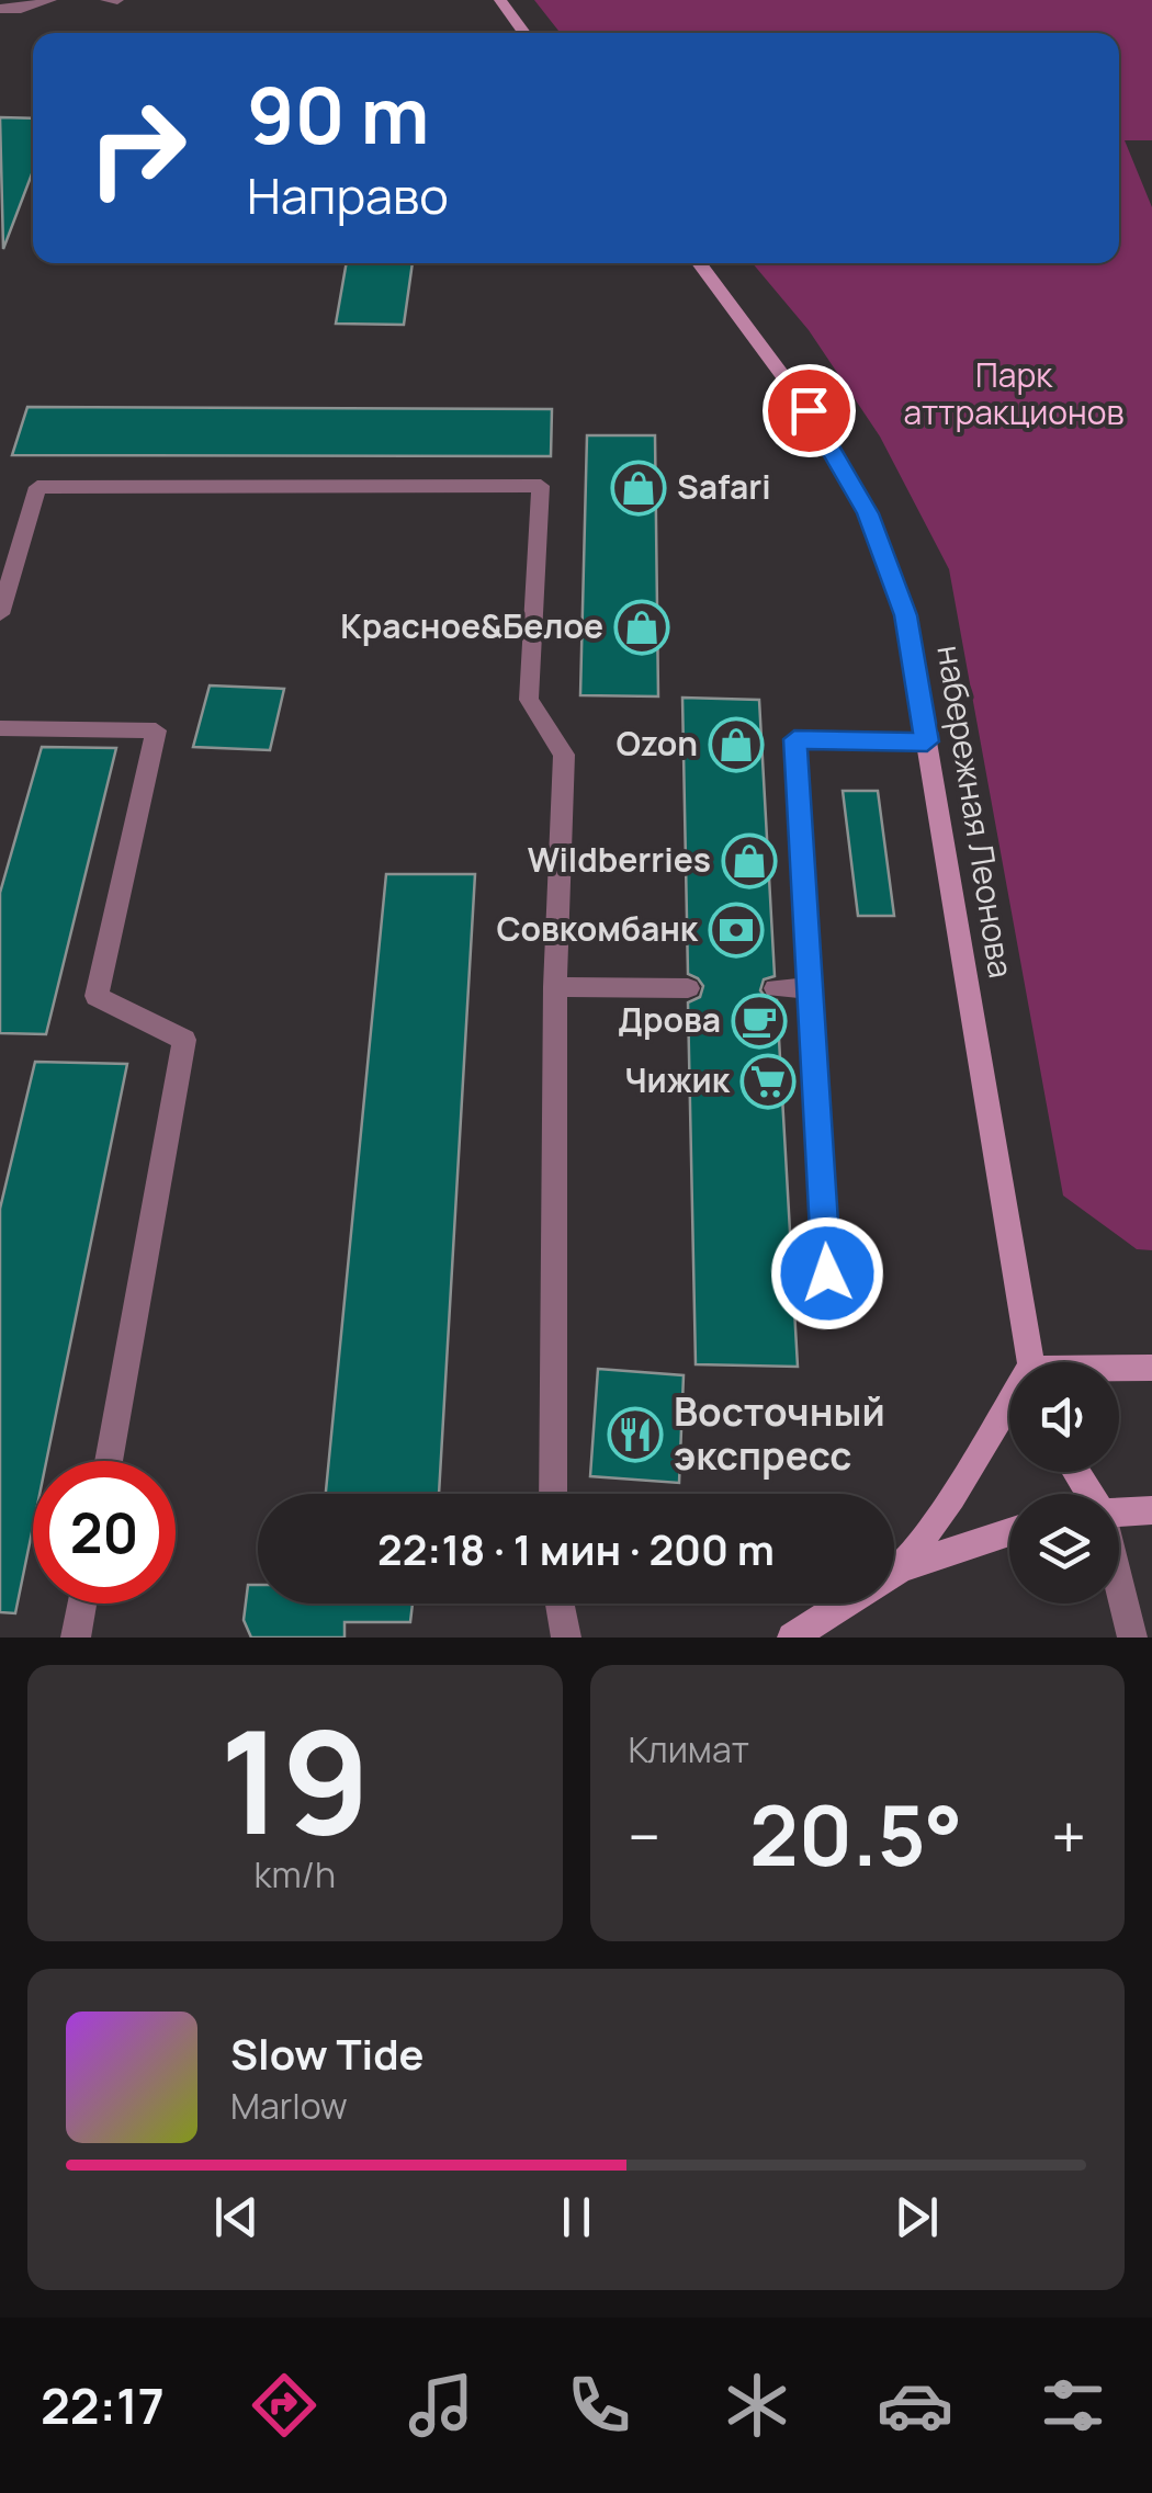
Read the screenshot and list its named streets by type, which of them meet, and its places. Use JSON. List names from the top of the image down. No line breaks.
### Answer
{"streets":{"main road":["набережная Леонова"]},"parks":["Парк аттракционов"],"places":{"shop":["Safari","Красное&Белое","Ozon","Wildberries"],"bank":["Совкомбанк"],"cafe":["Дрова"],"supermarket":["Чижик"],"restaurant":["Восточный экспресс"]},"page":{"turn":["90 m","Направо"],"limit":"20","trip":"22:18 · 1 мин · 200 m","tile":[["19","km/h"],"Климат"],"heat":["−","20.5°","+"],"song":["Slow Tide","Marlow"],"tabs":"22:17"}}
